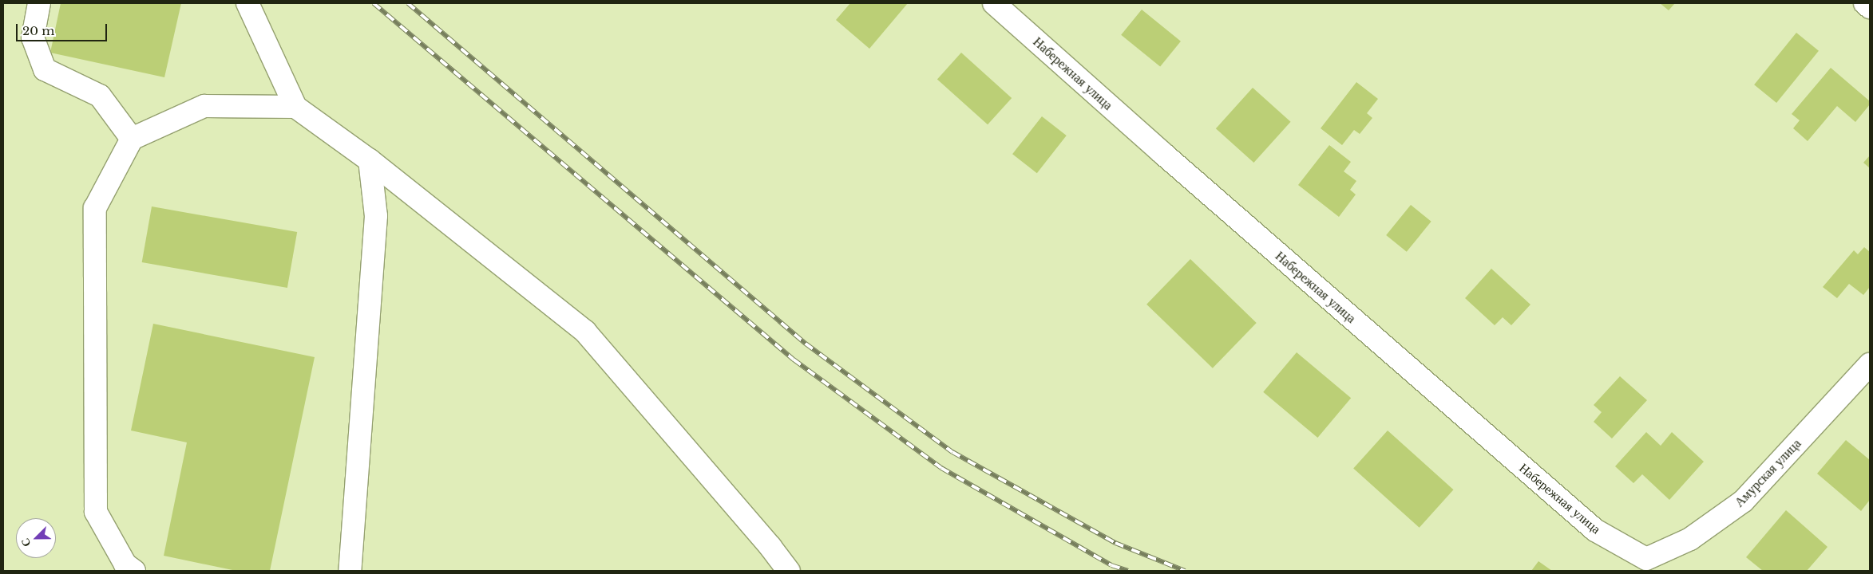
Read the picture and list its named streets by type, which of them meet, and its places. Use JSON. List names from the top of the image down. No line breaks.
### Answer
{"streets":{"street":["Набережная улица","Амурская улица"]},"crossings":[["Набережная улица","Амурская улица"]],"scale_bar":"20 m","north":"bottom left"}
